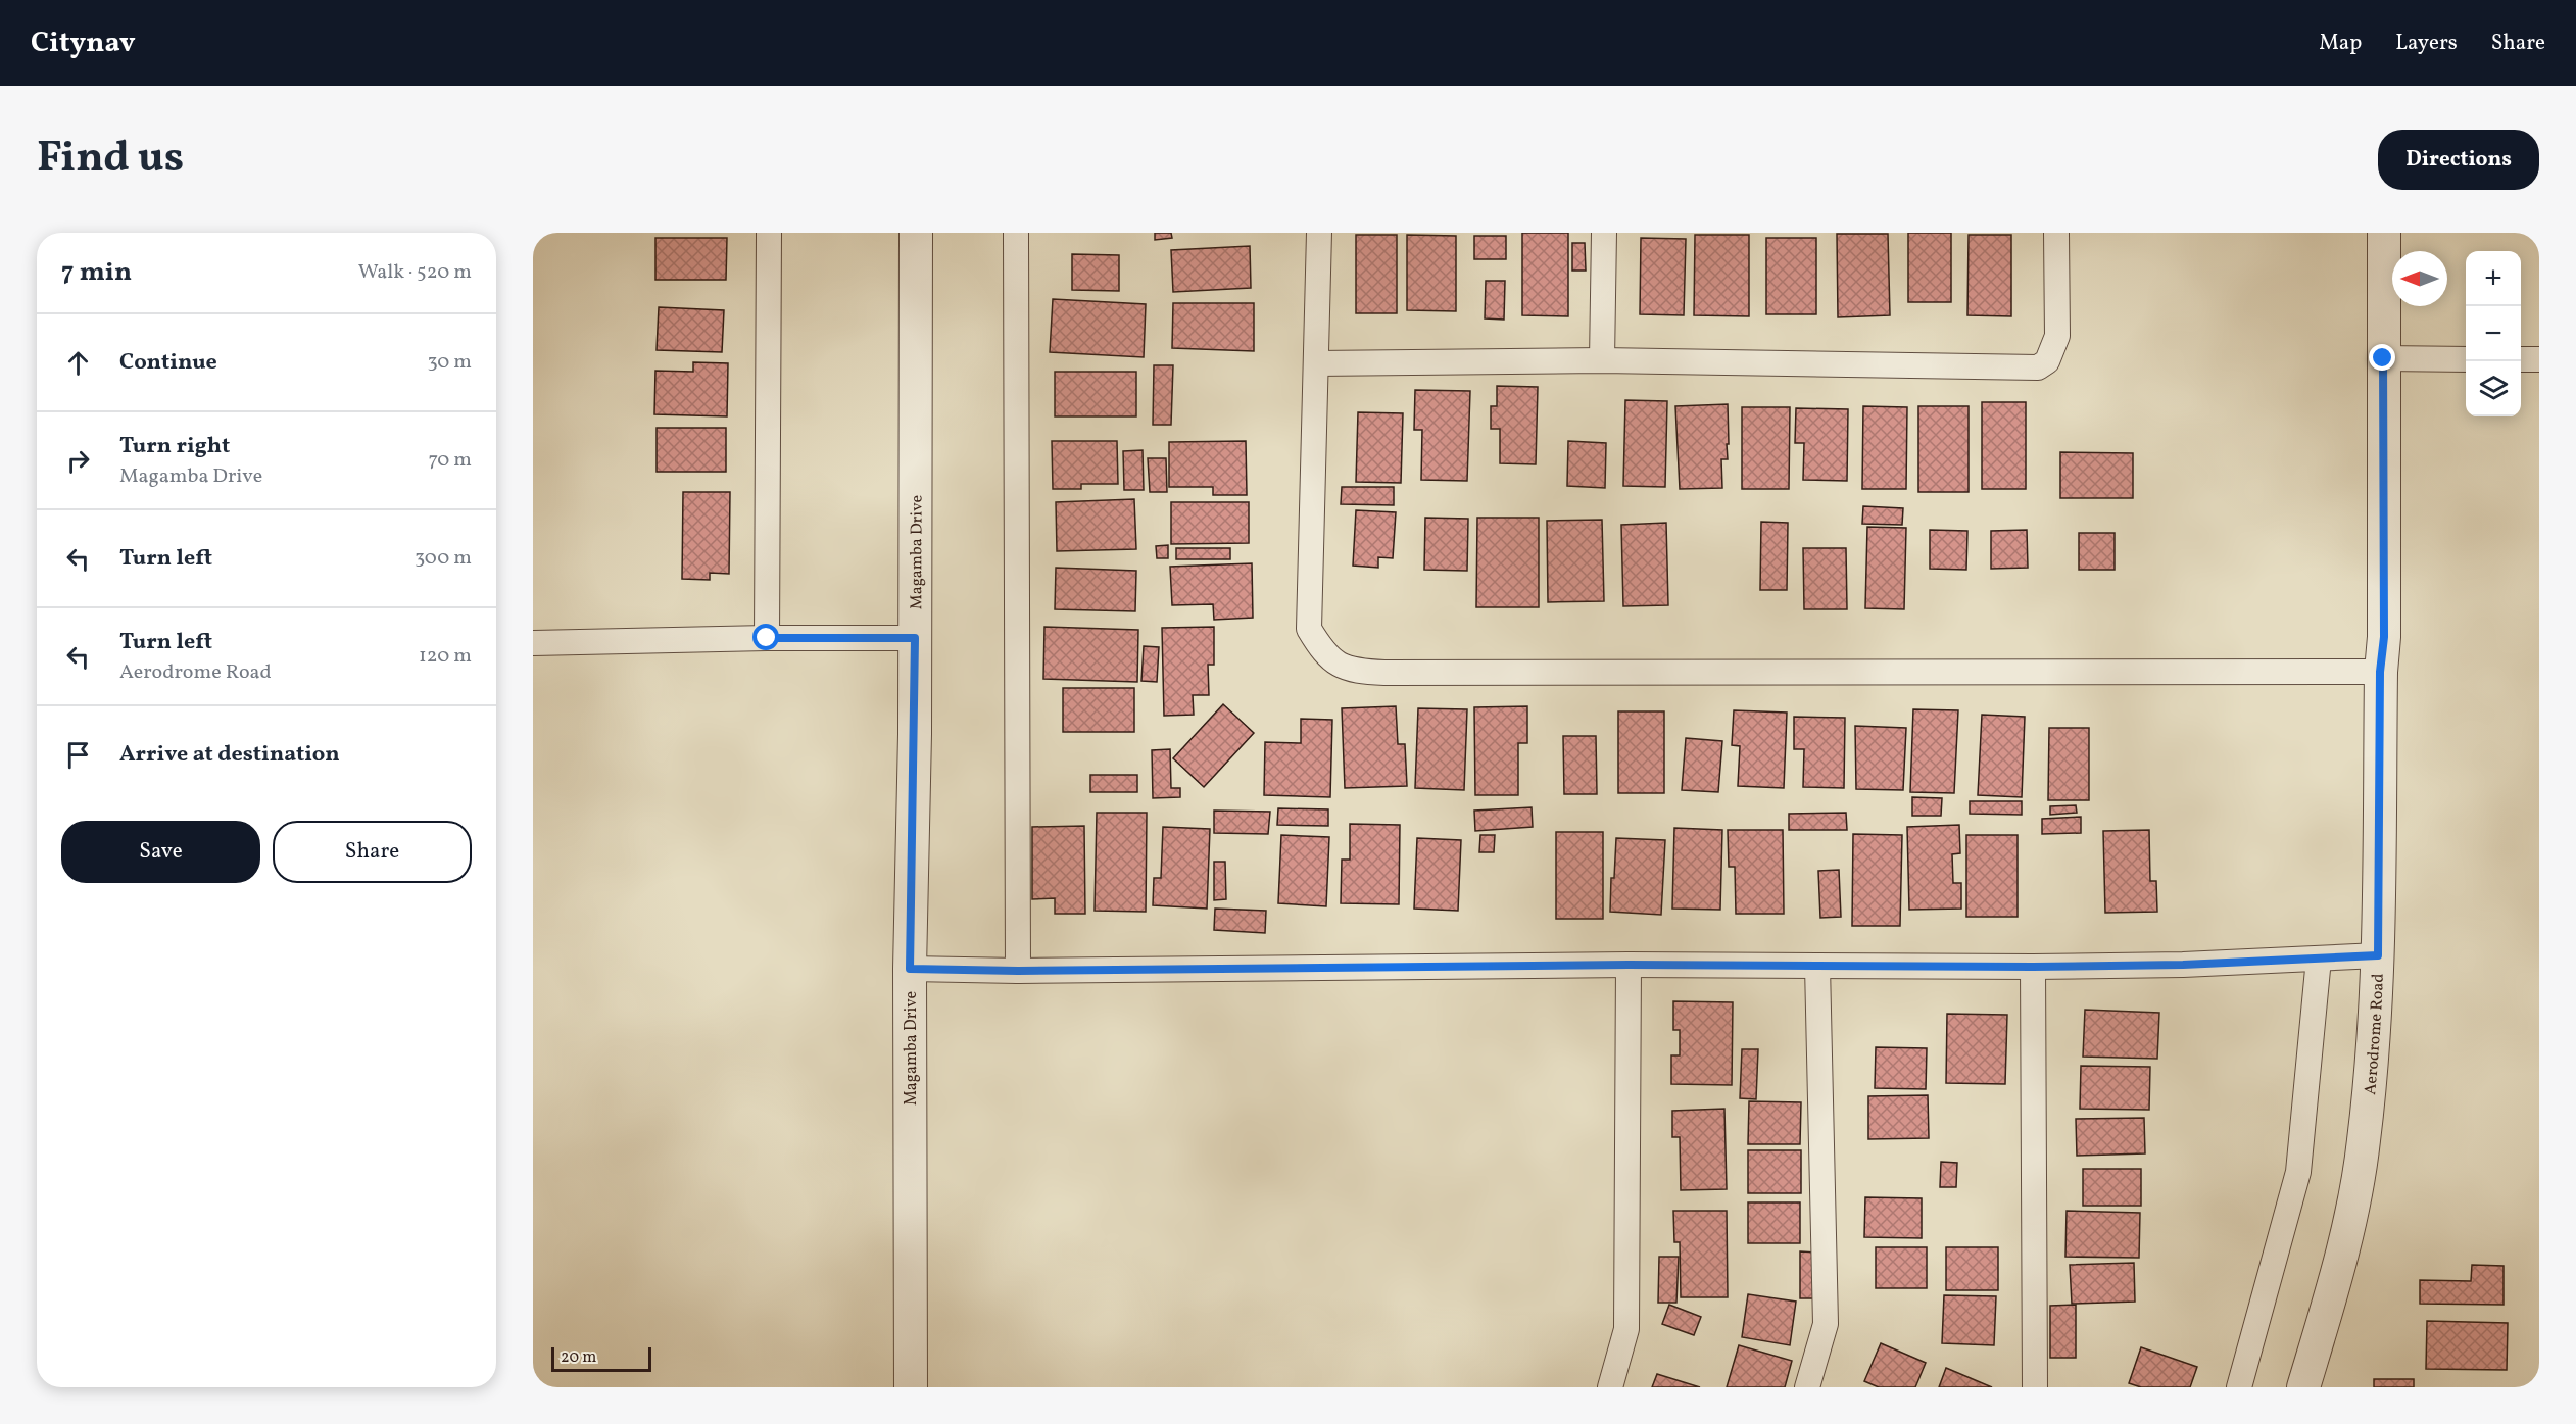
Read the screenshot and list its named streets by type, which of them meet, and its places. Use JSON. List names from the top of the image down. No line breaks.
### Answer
{"streets":{"street":["Magamba Drive","Aerodrome Road"]},"scale_bar":"20 m","north":"left","page":{"header":"Citynav","nav":["Map","Layers","Share"],"title":"Find us","buttons":["Directions",["Save","Share"]],"heading":["7 min","Walk · 520 m"],"map_buttons":["+","−"],"list":[["Continue","30 m"],["Turn right","Magamba Drive","70 m"],["Turn left","300 m"],["Turn left","Aerodrome Road","120 m"],"Arrive at destination"],"scale":"20 m"}}
